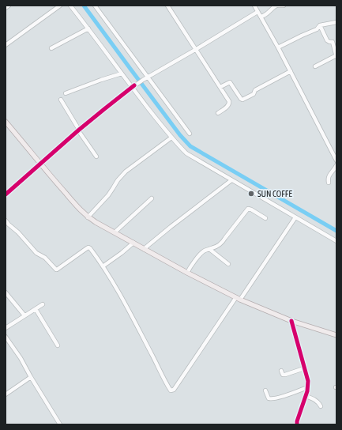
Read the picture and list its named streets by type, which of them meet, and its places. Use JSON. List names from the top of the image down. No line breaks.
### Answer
{"places":["SUN COFFE"]}
